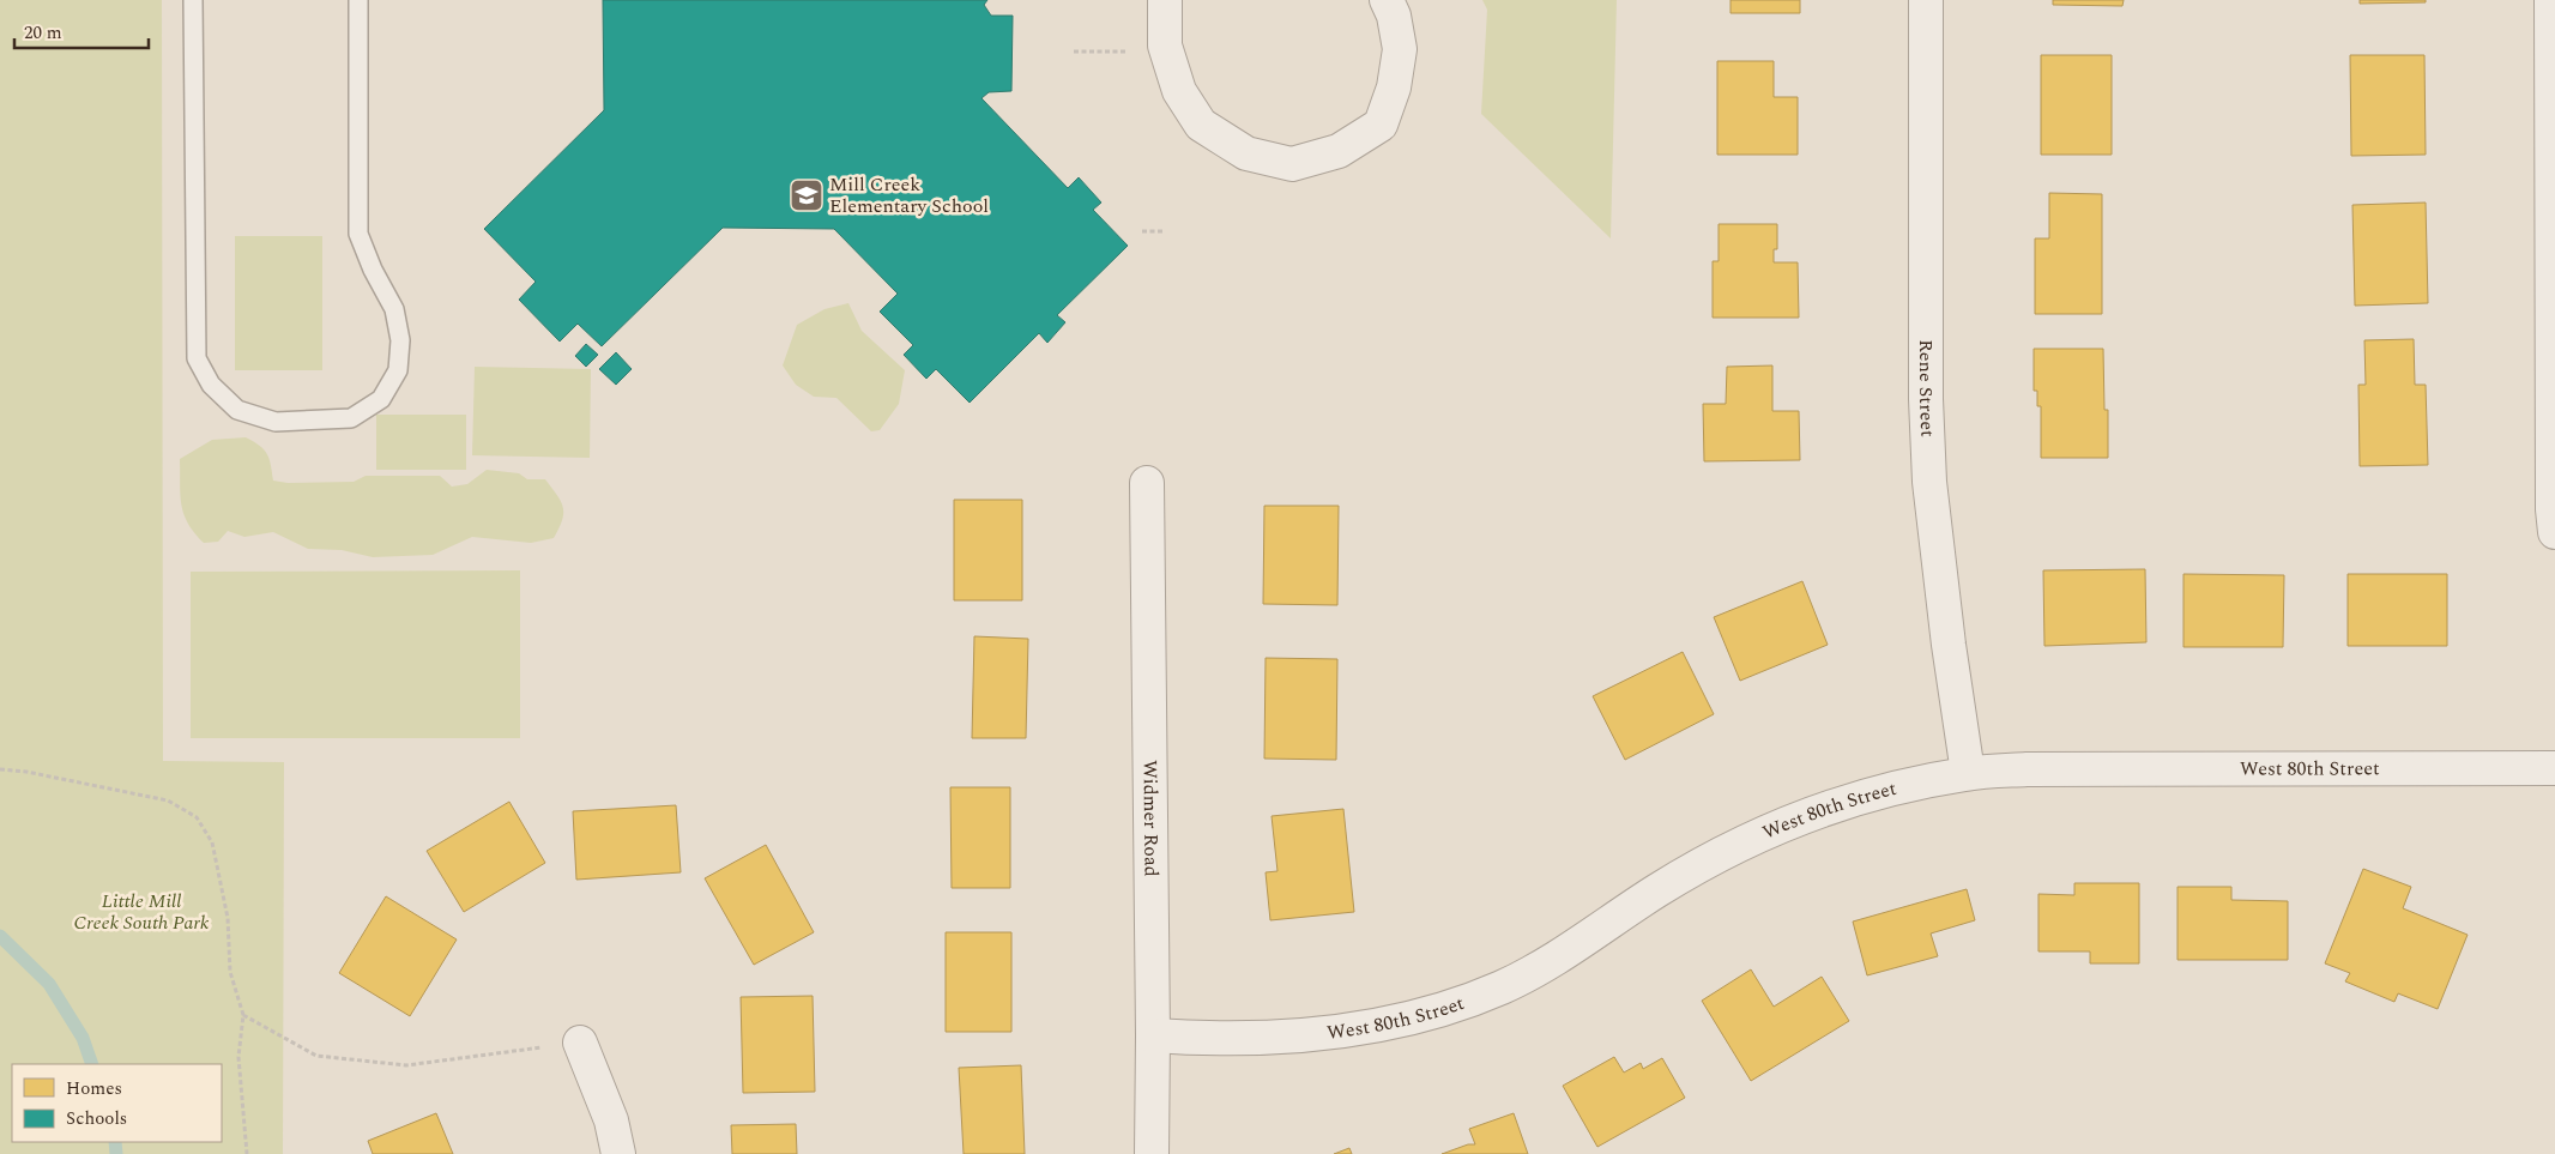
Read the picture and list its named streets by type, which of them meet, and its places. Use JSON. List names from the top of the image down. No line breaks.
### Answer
{"streets":{"street":["Rene Street","West 80th Street","Widmer Road"]},"crossings":[["Rene Street","West 80th Street"],["West 80th Street","Widmer Road"]],"parks":["Little Mill Creek South Park"],"places":{"school or university":["Mill Creek Elementary School"]},"legend":["Homes","Schools"],"scale_bar":"20 m"}
